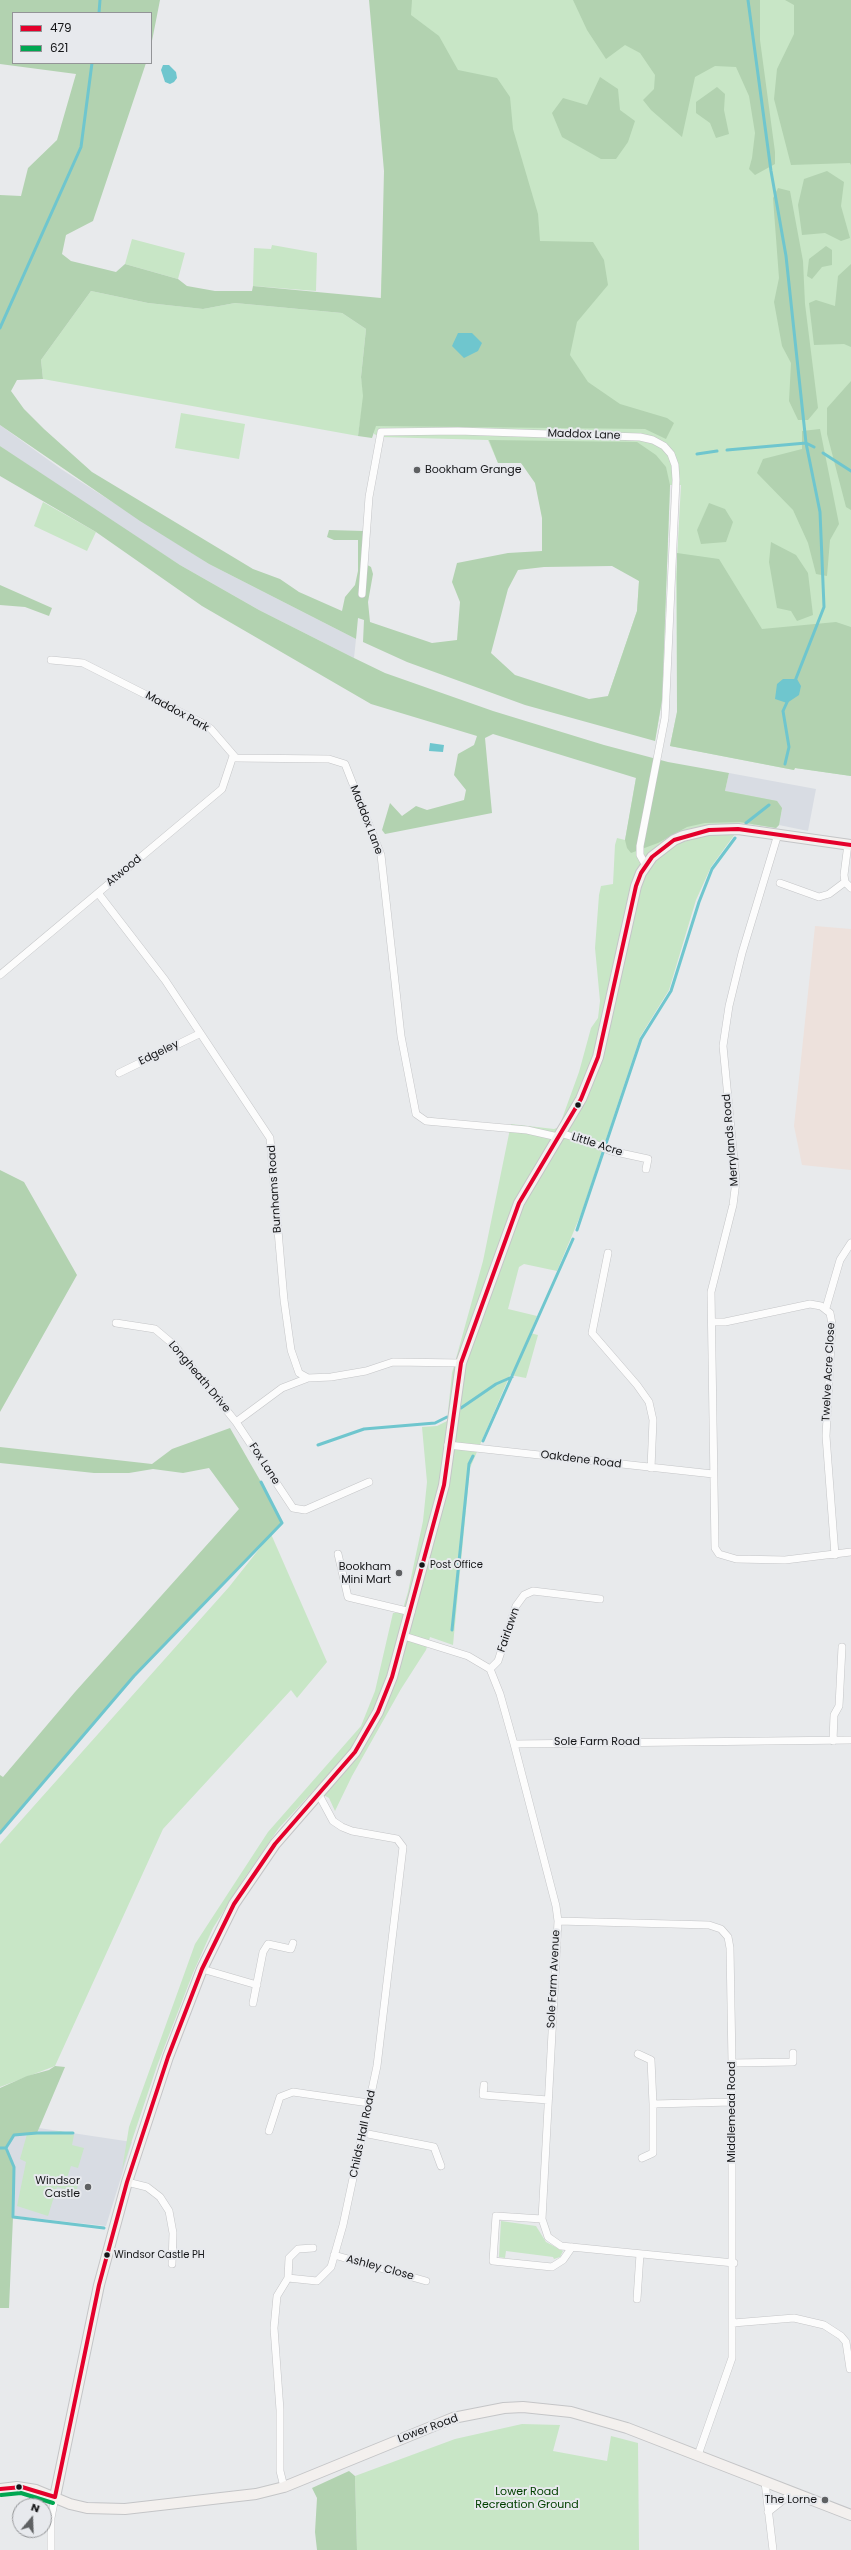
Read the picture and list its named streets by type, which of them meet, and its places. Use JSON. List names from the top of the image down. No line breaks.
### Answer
{"streets":{"street":["Maddox Lane","Maddox Park","Atwood","Edgeley","Merrylands Road","Little Acre","Burnhams Road","Twelve Acre Close","Longheath Drive","Oakdene Road","Fox Lane","Fairlawn","Sole Farm Road","Sole Farm Avenue","Middlemead Road","Childs Hall Road","Ashley Close","Lower Road"]},"crossings":[["Maddox Lane","Maddox Park"],["Maddox Lane","Atwood"],["Maddox Lane","Little Acre"],["Maddox Park","Atwood"],["Atwood","Burnhams Road"],["Edgeley","Burnhams Road"],["Merrylands Road","Twelve Acre Close"],["Merrylands Road","Oakdene Road"],["Longheath Drive","Fox Lane"],["Sole Farm Road","Sole Farm Avenue"],["Sole Farm Avenue","Middlemead Road"],["Middlemead Road","Lower Road"],["Childs Hall Road","Ashley Close"]],"parks":["Lower Road Recreation Ground"],"places":["Bookham Grange","Post Office","Bookham Mini Mart","Windsor Castle","Windsor Castle PH","The Lorne"],"lines":["transit line 479","transit line 621"],"legend":["479","621"],"north":"top"}
